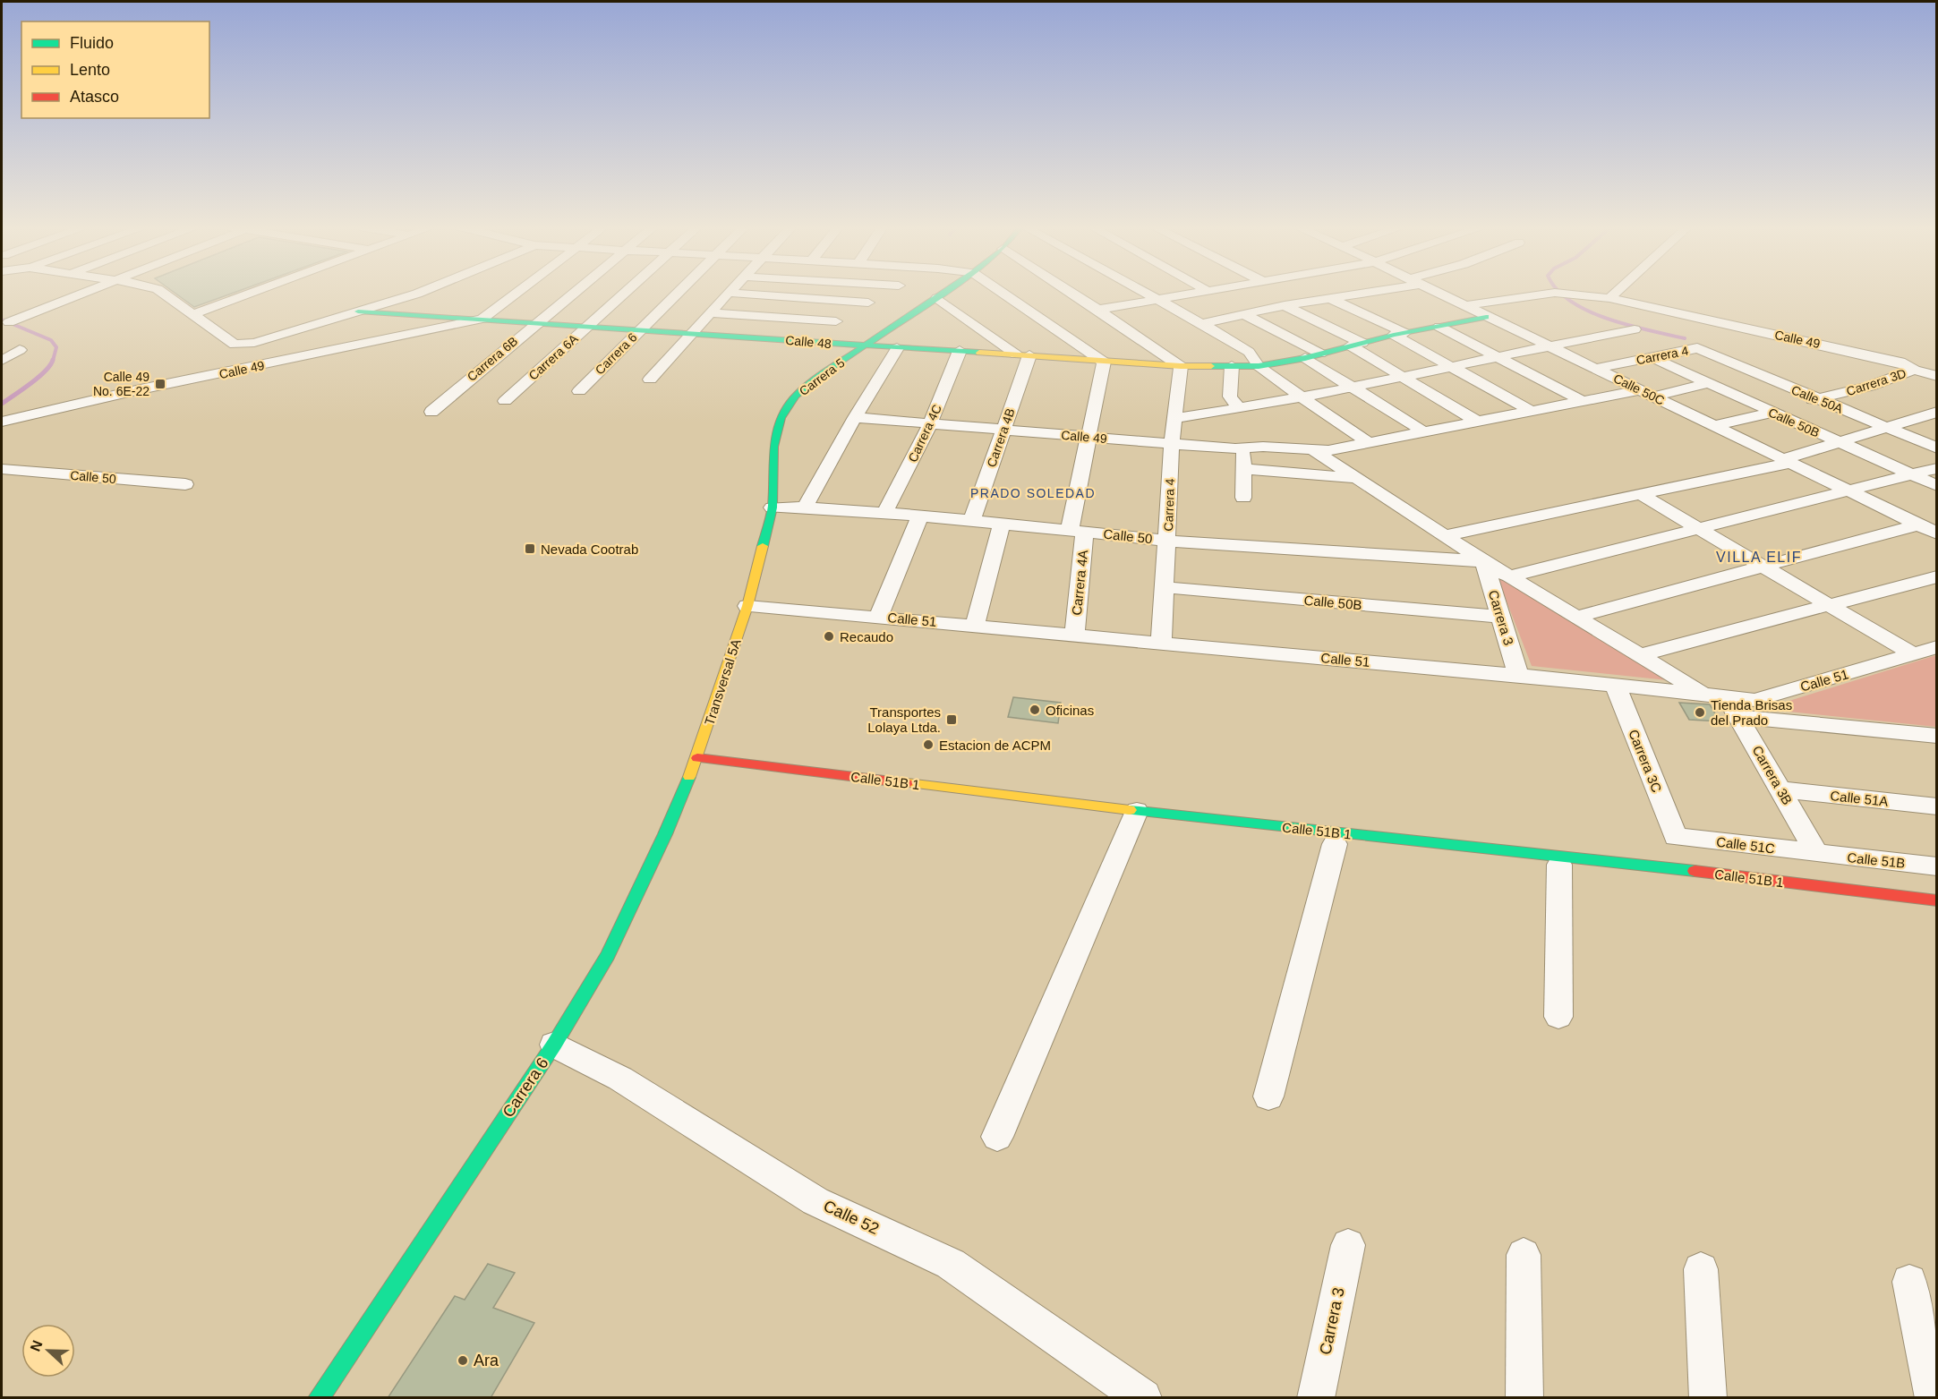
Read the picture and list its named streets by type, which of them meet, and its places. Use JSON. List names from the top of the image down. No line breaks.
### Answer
{"streets":{"street":["Calle 49","Calle 48","Carrera 6","Carrera 4","Carrera 6A","Carrera 6B","Carrera 5","Carrera 3D","Calle 50C","Calle 50A","Calle 50B","Carrera 4C","Carrera 4B","Calle 50","Carrera 4A","Carrera 3","Calle 51","Transversal 5A","Carrera 3C","Carrera 3B","Calle 51B 1","Calle 51A","Calle 51C","Calle 51B","Calle 52"]},"crossings":[["Calle 49","Calle 48"],["Calle 49","Carrera 4"],["Calle 49","Carrera 3D"],["Calle 49","Calle 50C"],["Calle 49","Calle 50B"],["Calle 49","Carrera 4C"],["Calle 49","Carrera 4B"],["Calle 49","Carrera 4A"],["Calle 48","Carrera 6"],["Calle 48","Carrera 4"],["Calle 48","Carrera 6A"],["Calle 48","Carrera 6B"],["Calle 48","Carrera 5"],["Calle 48","Calle 50C"],["Calle 48","Carrera 4C"],["Calle 48","Carrera 4B"],["Calle 48","Carrera 4A"],["Carrera 6","Transversal 5A"],["Carrera 6","Calle 51B 1"],["Carrera 6","Calle 52"],["Carrera 4","Calle 50C"],["Carrera 4","Calle 50A"],["Carrera 4","Calle 50B"],["Carrera 4","Calle 50"],["Carrera 4","Calle 51"],["Carrera 5","Calle 50"],["Carrera 5","Calle 51"],["Carrera 5","Transversal 5A"],["Carrera 3D","Calle 50C"],["Carrera 3D","Calle 50A"],["Carrera 3D","Calle 50B"],["Calle 50B","Carrera 3"],["Carrera 4C","Calle 50"],["Carrera 4B","Calle 50"],["Calle 50","Carrera 4A"],["Calle 50","Carrera 3"],["Carrera 4A","Calle 51"],["Carrera 3","Calle 51"],["Calle 51","Transversal 5A"],["Calle 51","Carrera 3C"],["Calle 51","Carrera 3B"],["Transversal 5A","Calle 51B 1"],["Carrera 3C","Calle 51C"],["Carrera 3B","Calle 51A"],["Carrera 3B","Calle 51C"],["Carrera 3B","Calle 51B"],["Calle 51C","Calle 51B"]],"districts":["PRADO SOLEDAD","VILLA ELIF"],"places":{"transit":["Calle 49 No. 6E-22","Nevada Cootrab","Transportes Lolaya Ltda."],"other":["Recaudo","Oficinas","Tienda Brisas del Prado","Estacion de ACPM","Ara"]},"legend":["Fluido","Lento","Atasco"],"north":"left"}
